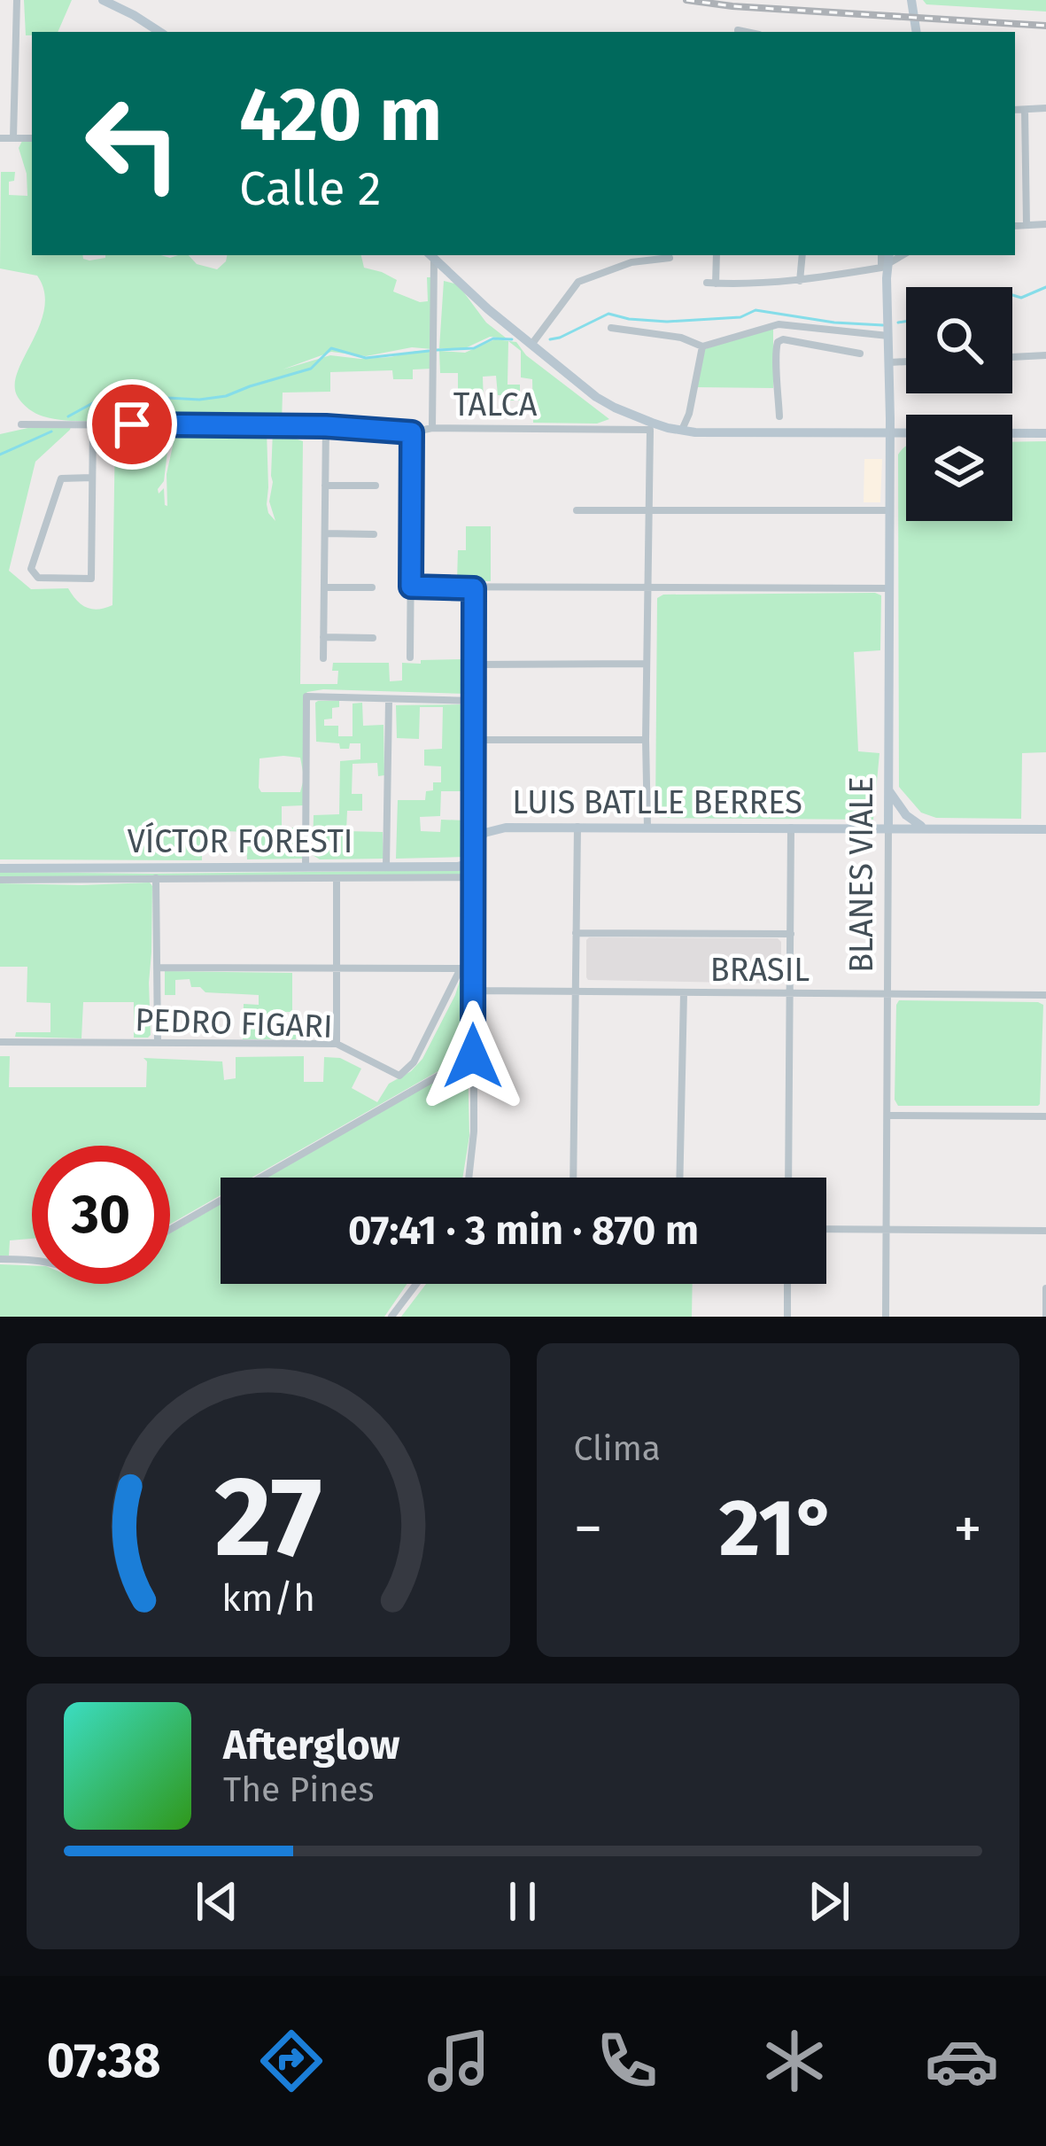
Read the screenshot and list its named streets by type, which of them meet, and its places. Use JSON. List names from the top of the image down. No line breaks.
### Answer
{"streets":{"street":["TALCA","LUIS BATLLE BERRES","VÍCTOR FORESTI","BLANES VIALE","BRASIL","PEDRO FIGARI"]},"crossings":[["LUIS BATLLE BERRES","VÍCTOR FORESTI"],["LUIS BATLLE BERRES","BLANES VIALE"],["BLANES VIALE","BRASIL"]],"page":{"turn":["420 m","Calle 2"],"limit":"30","trip":"07:41 · 3 min · 870 m","tile":"Clima","heat":["−","21°","+"],"song":["Afterglow","The Pines"],"tabs":"07:38","gauge":["27","km/h"]}}
